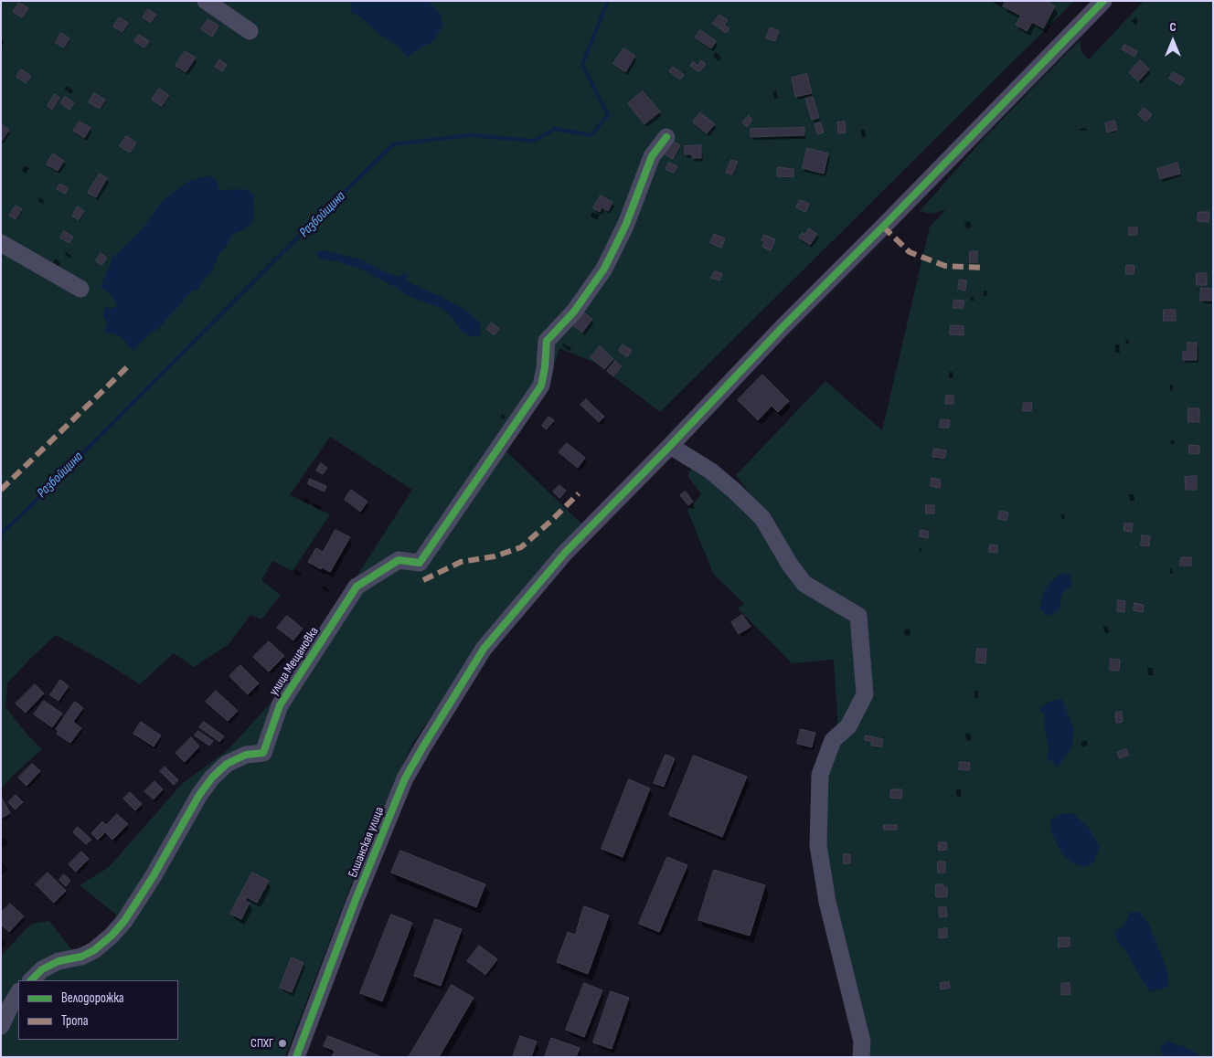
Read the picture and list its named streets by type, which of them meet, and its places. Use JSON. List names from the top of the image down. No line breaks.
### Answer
{"streets":{"street":["улица Мещановка","Елшанская улица"]},"water":["Разбойщина"],"places":["СПХГ"],"legend":["Велодорожка","Тропа"],"north":"top"}
